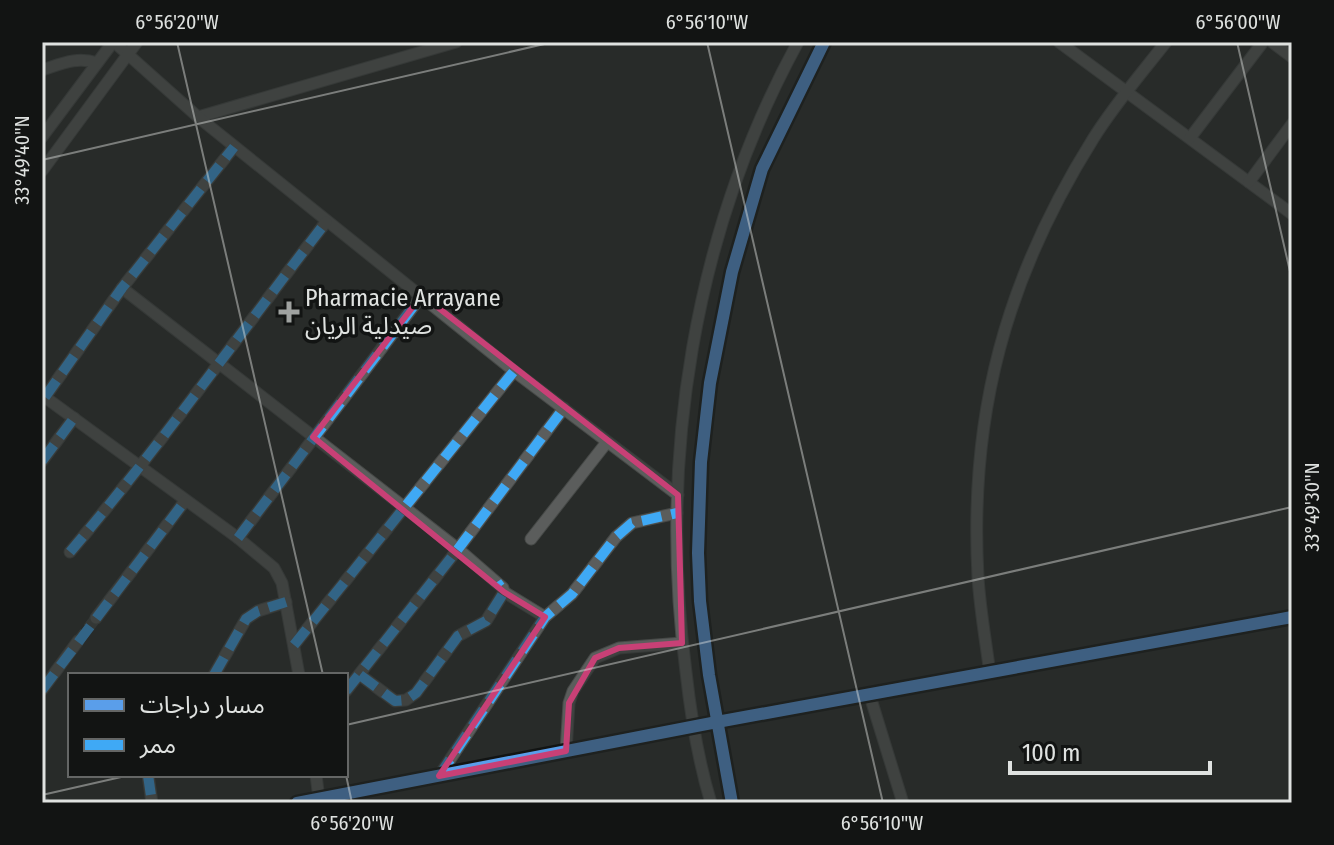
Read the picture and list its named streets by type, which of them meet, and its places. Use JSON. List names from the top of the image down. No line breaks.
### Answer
{"places":{"health":["Pharmacie Arrayane صيدلية الريان"]},"legend":["مسار دراجات","ممر"],"scale_bar":"100 m","coordinates":["6°56'20\"W","6°56'10\"W","6°56'00\"W","33°49'40\"N","33°49'30\"N"]}
